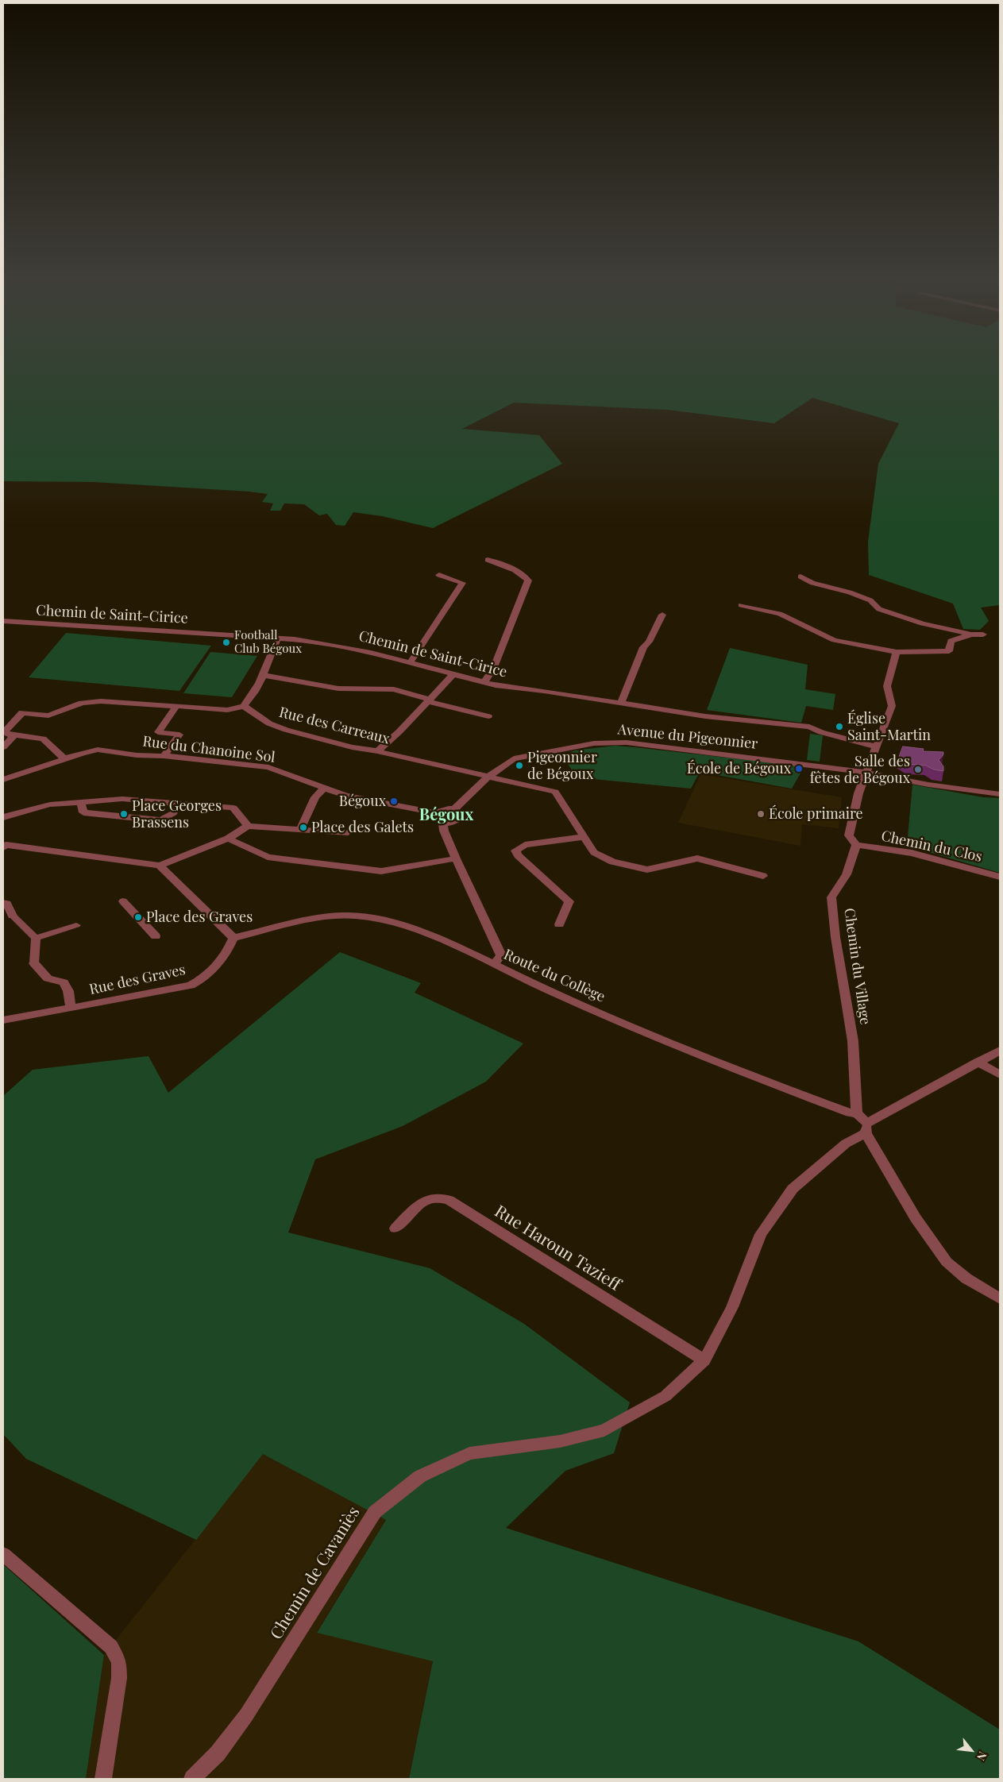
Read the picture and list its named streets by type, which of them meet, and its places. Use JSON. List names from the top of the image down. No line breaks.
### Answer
{"streets":{"street":["Chemin de Saint-Cirice","Rue des Carreaux","Avenue du Pigeonnier","Rue du Chanoine Sol","Chemin du Clos","Chemin du Village","Route du Collège","Rue des Graves","Rue Haroun Tazieff","Chemin de Cavaniès"]},"crossings":[["Rue des Carreaux","Avenue du Pigeonnier"],["Chemin du Clos","Chemin du Village"],["Chemin du Village","Route du Collège"],["Route du Collège","Rue des Graves"],["Rue Haroun Tazieff","Chemin de Cavaniès"]],"districts":["Bégoux"],"places":["Football Club Bégoux","Église Saint-Martin","Pigeonnier de Bégoux","École de Bégoux","Salle des fêtes de Bégoux","Bégoux","Place Georges Brassens","École primaire","Place des Galets","Place des Graves"],"north":"bottom right"}
